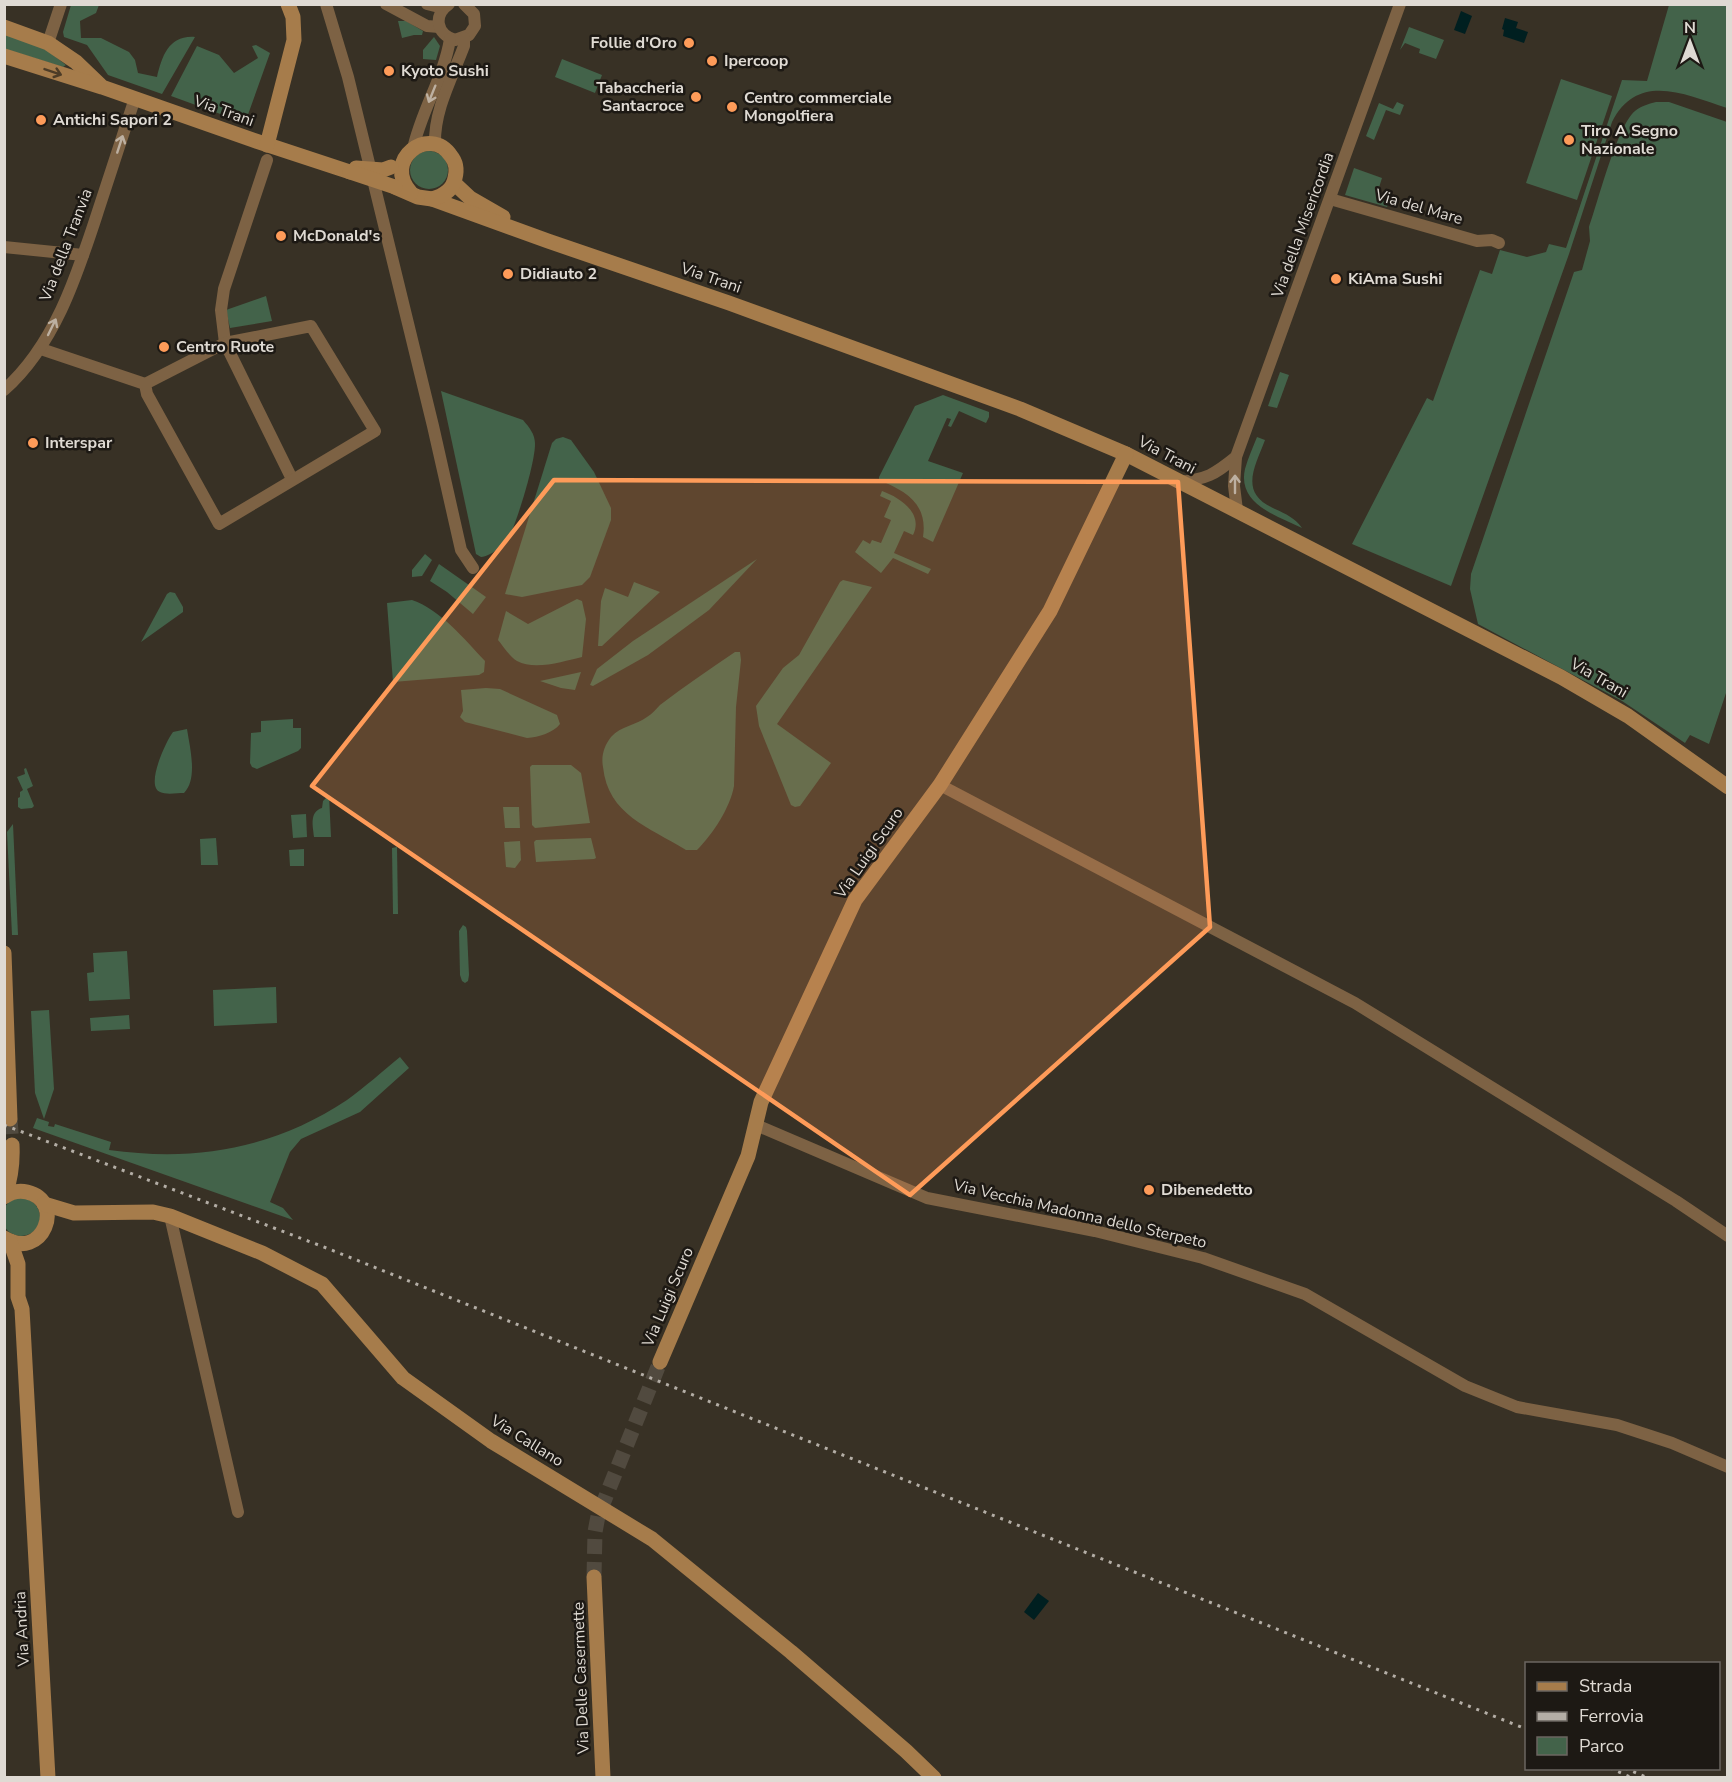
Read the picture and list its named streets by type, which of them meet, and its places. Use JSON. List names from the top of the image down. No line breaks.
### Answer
{"streets":{"main road":["Via Trani","Via Luigi Scuro","Via Callano","Via Andria","Via Delle Casermette"],"street":["Via del Mare","Via della Misericordia","Via della Tranvia","Via Vecchia Madonna dello Sterpeto"]},"crossings":[["Via Trani","Via della Misericordia"],["Via Trani","Via della Tranvia"],["Via Trani","Via Luigi Scuro"],["Via del Mare","Via della Misericordia"],["Via Luigi Scuro","Via Vecchia Madonna dello Sterpeto"],["Via Callano","Via Andria"]],"one_way":["Via della Tranvia"],"places":["Follie d'Oro","Ipercoop","Kyoto Sushi","Tabaccheria Santacroce","Centro commerciale Mongolfiera","Antichi Sapori 2","Tiro A Segno Nazionale","McDonald's","Didiauto 2","KiAma Sushi","Centro Ruote","Interspar","Dibenedetto"],"legend":["Strada","Ferrovia","Parco"],"north":"top"}
